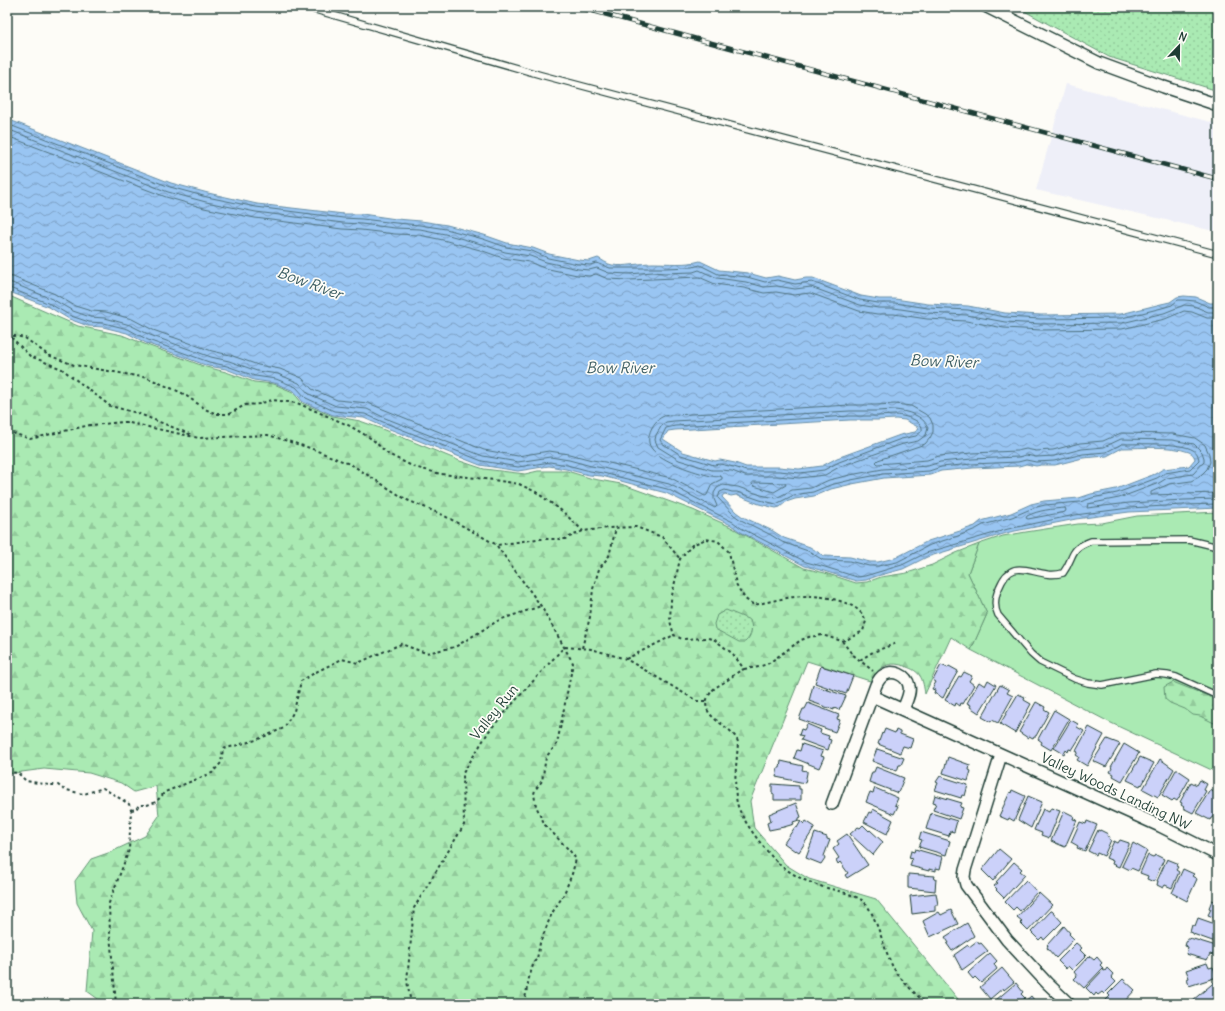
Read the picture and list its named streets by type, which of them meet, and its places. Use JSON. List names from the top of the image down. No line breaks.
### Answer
{"streets":{"street":["Valley Woods Landing NW"],"path":["Valley Run"]},"water":["Bow River"],"north":"top"}
